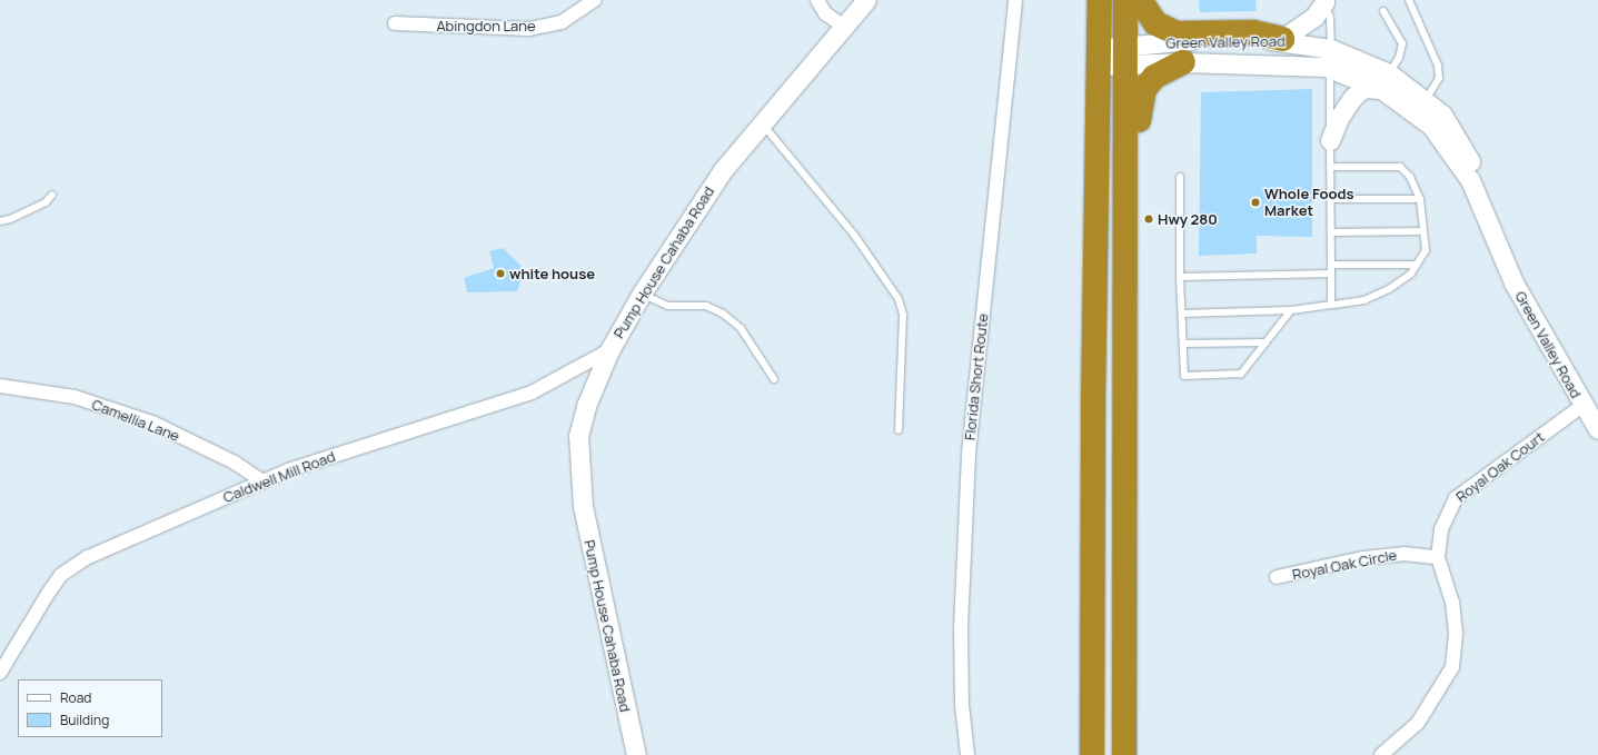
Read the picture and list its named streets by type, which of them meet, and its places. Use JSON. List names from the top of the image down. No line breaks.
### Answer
{"streets":{"street":["Abingdon Lane","Green Valley Road","Pump House Cahaba Road","Florida Short Route","Camellia Lane","Royal Oak Court","Caldwell Mill Road","Royal Oak Circle"]},"crossings":[["Green Valley Road","Royal Oak Court"],["Pump House Cahaba Road","Caldwell Mill Road"],["Camellia Lane","Caldwell Mill Road"],["Royal Oak Court","Royal Oak Circle"]],"places":["Whole Foods Market","Hwy 280","white house"],"legend":["Road","Building"]}
